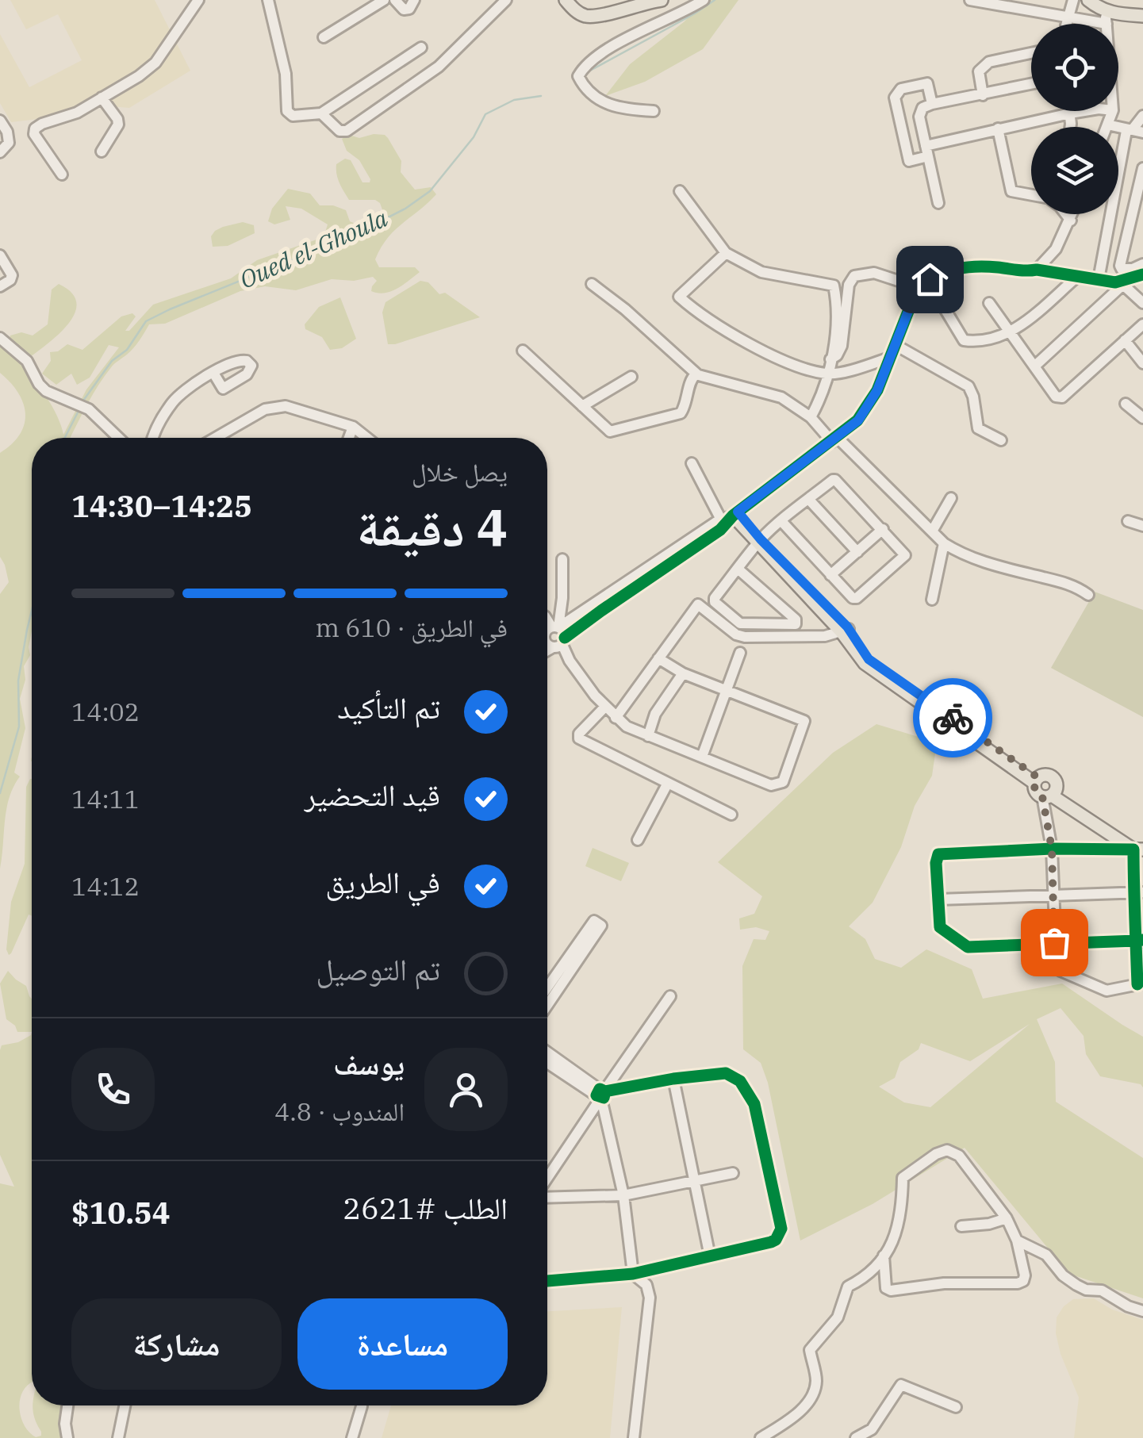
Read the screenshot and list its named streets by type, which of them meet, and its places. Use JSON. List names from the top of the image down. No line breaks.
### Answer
{"water":["Oued el-Ghoula"],"page":{"heading":["4 دقيقة","يصل خلال","14:25–14:30"],"panel":["يوسف","المندوب · 4.8","الطلب #2621","$10.54"],"bar":"في الطريق · 610 m","list":[["تم التأكيد","14:02"],["قيد التحضير","14:11"],["في الطريق","14:12"],"تم التوصيل"],"buttons":["مساعدة","مشاركة"]}}
